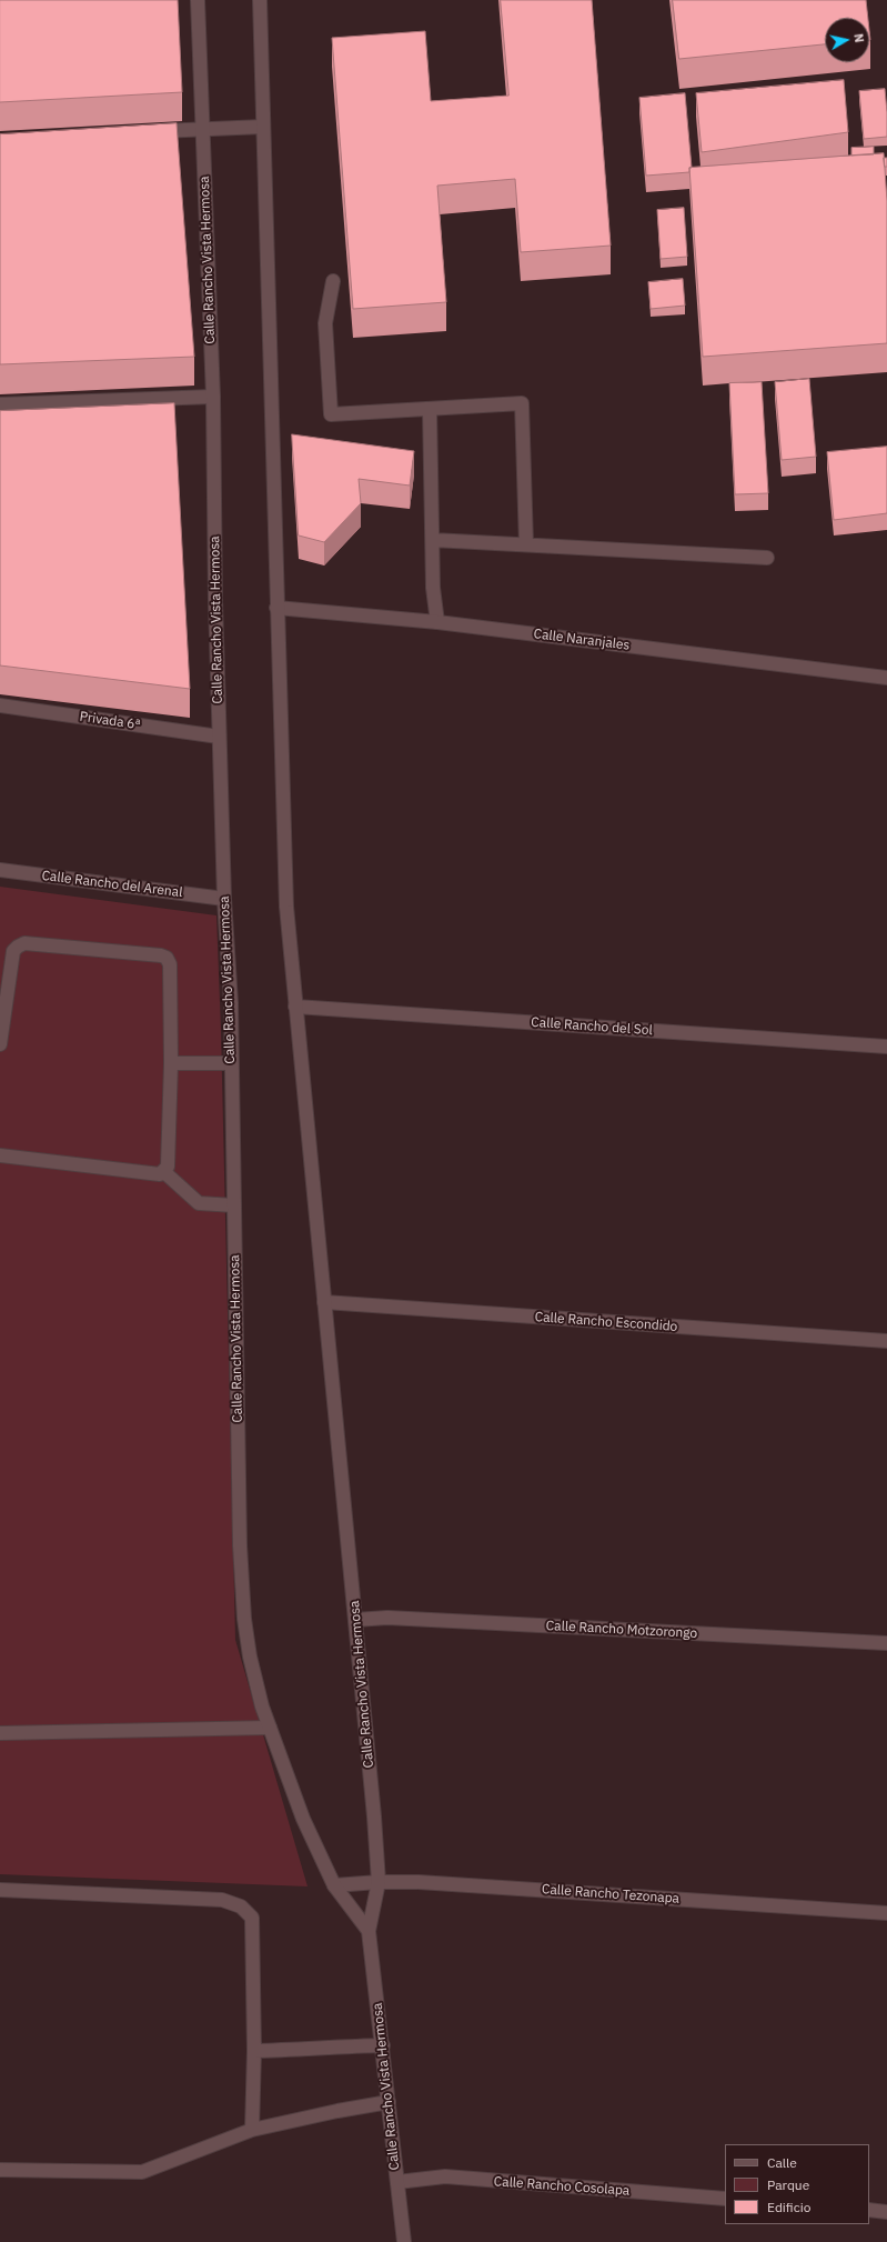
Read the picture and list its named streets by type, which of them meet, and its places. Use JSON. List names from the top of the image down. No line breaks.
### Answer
{"streets":{"street":["Calle Rancho Vista Hermosa","Calle Naranjales","Privada 6ª","Calle Rancho del Arenal","Calle Rancho del Sol","Calle Rancho Escondido","Calle Rancho Motzorongo","Calle Rancho Tezonapa","Calle Rancho Cosolapa"]},"crossings":[["Calle Rancho Vista Hermosa","Calle Naranjales"],["Calle Rancho Vista Hermosa","Privada 6ª"],["Calle Rancho Vista Hermosa","Calle Rancho del Arenal"],["Calle Rancho Vista Hermosa","Calle Rancho del Sol"],["Calle Rancho Vista Hermosa","Calle Rancho Escondido"],["Calle Rancho Vista Hermosa","Calle Rancho Motzorongo"],["Calle Rancho Vista Hermosa","Calle Rancho Tezonapa"],["Calle Rancho Vista Hermosa","Calle Rancho Cosolapa"]],"legend":["Calle","Parque","Edificio"],"north":"right"}
